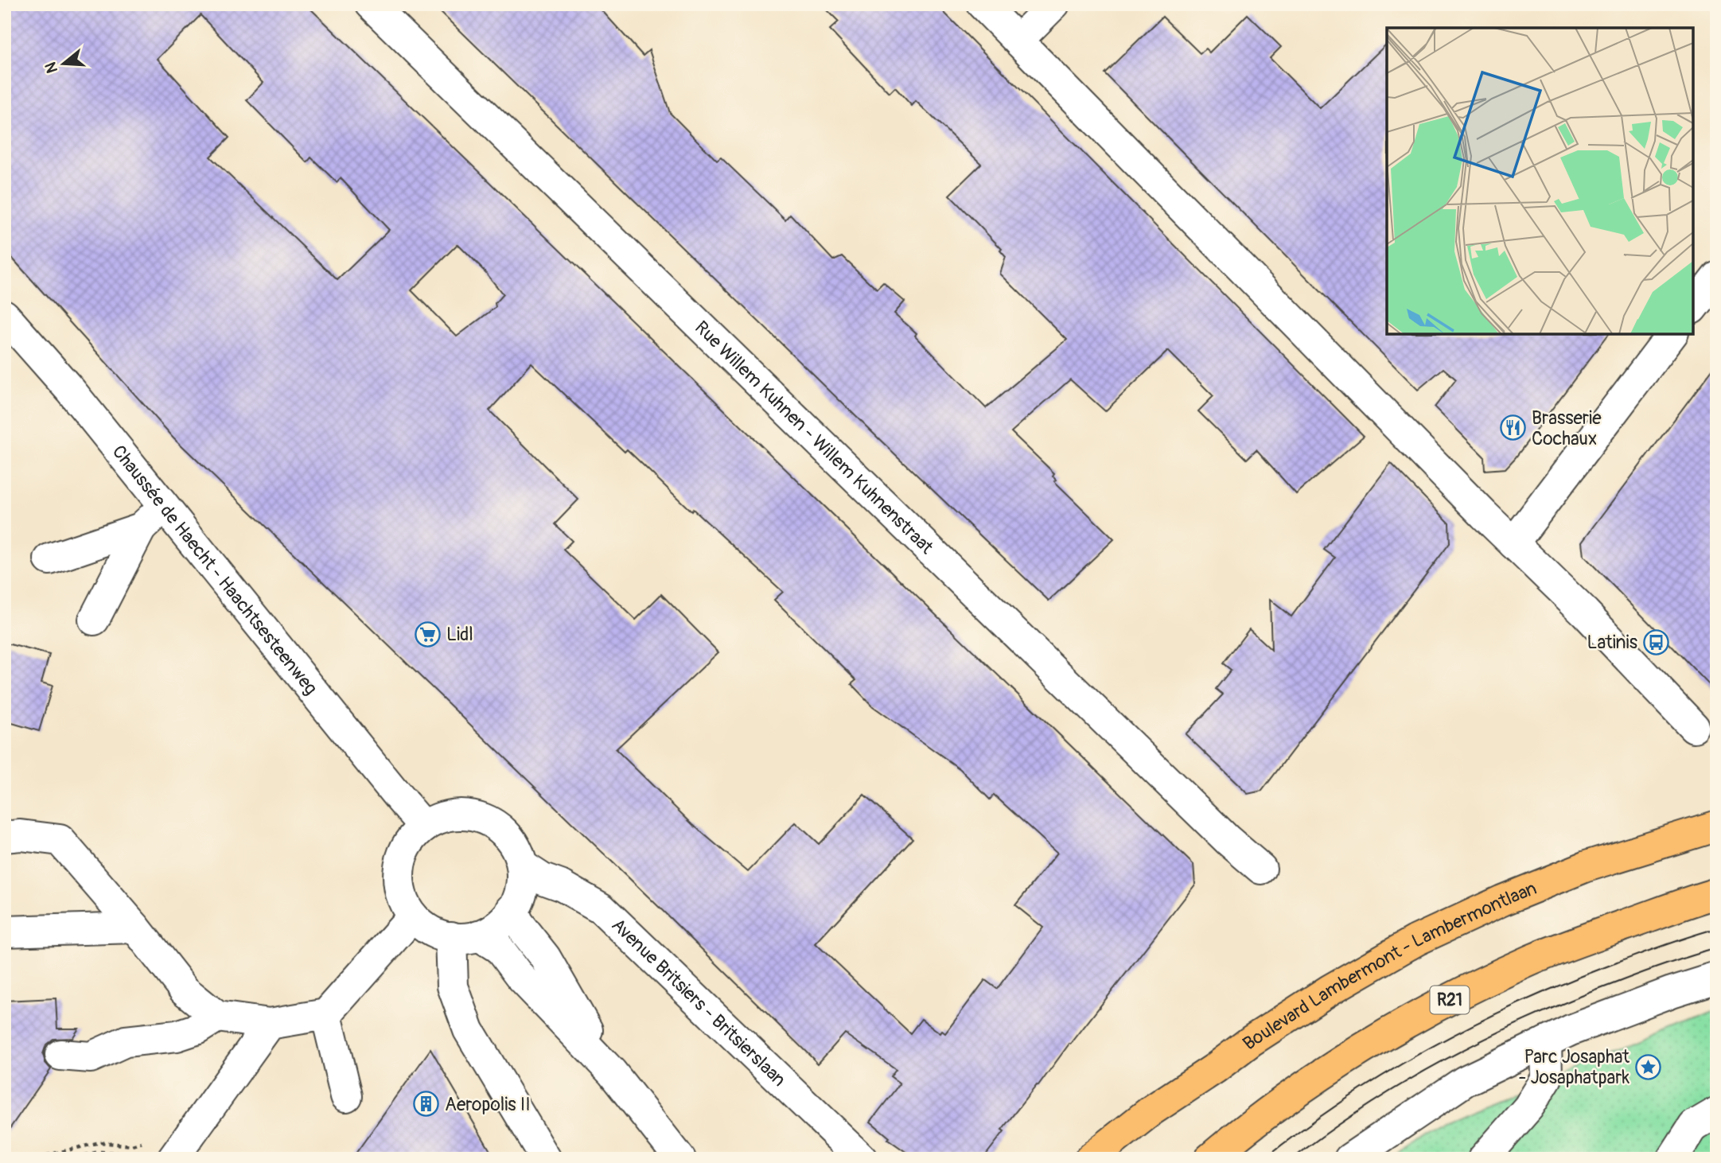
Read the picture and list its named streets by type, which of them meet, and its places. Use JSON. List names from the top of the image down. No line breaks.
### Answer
{"streets":{"main road":["Boulevard Lambermont - Lambermontlaan","R21"],"street":["Rue Willem Kuhnen - Willem Kuhnenstraat","Chaussée de Haecht - Haachtsesteenweg","Avenue Britsiers - Britsierslaan"]},"crossings":[["Chaussée de Haecht - Haachtsesteenweg","Avenue Britsiers - Britsierslaan"]],"places":{"restaurant":["Brasserie Cochaux"],"supermarket":["Lidl"],"bus stop":["Latinis"],"place":["Parc Josaphat - Josaphatpark"],"building":["Aeropolis II"]},"north":"left"}
